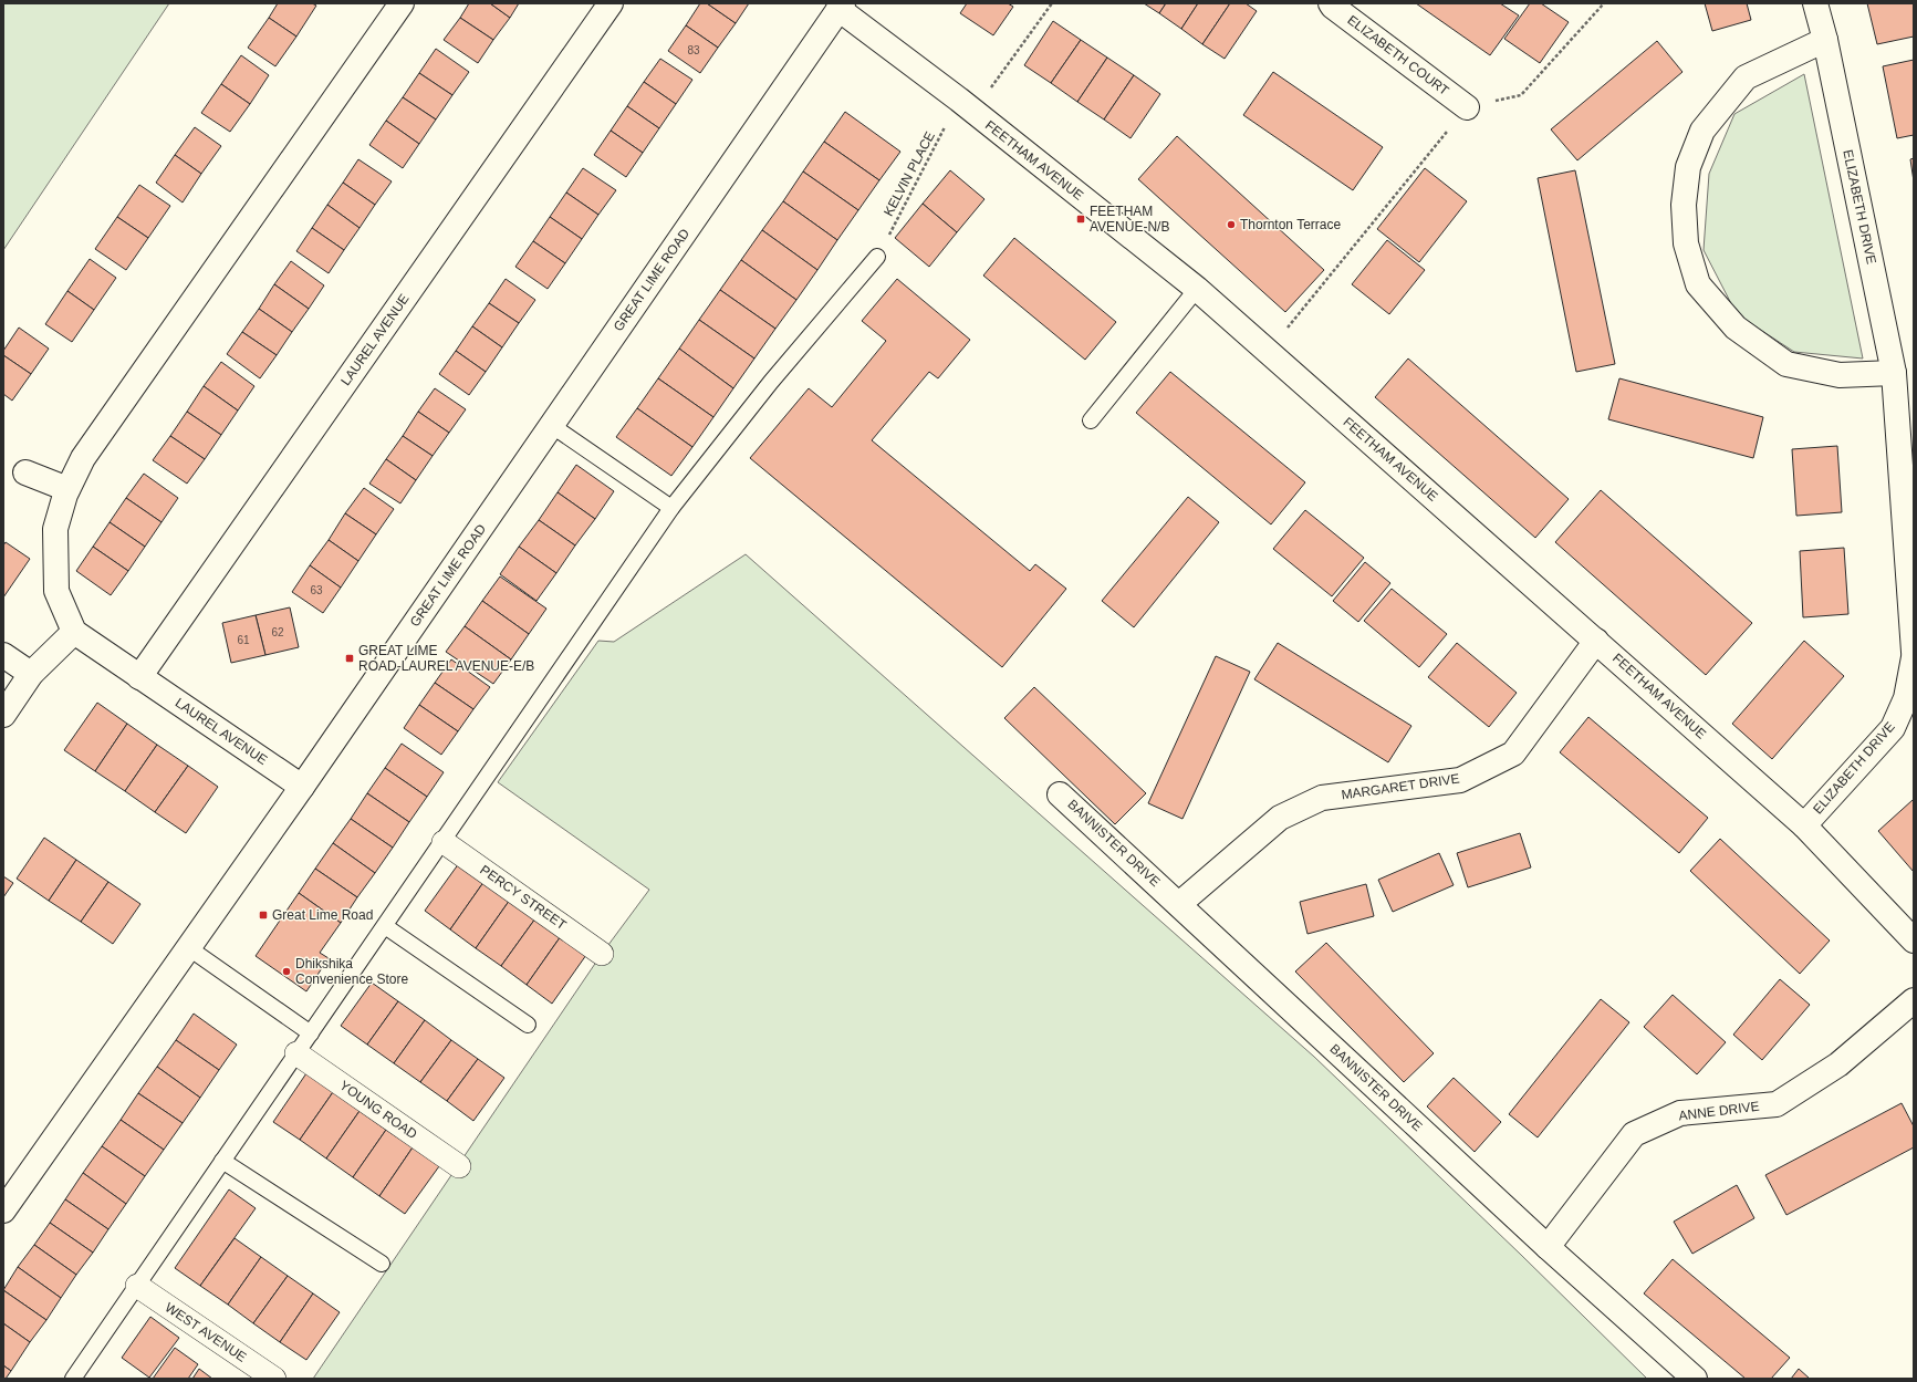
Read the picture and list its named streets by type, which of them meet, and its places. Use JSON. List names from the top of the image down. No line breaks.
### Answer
{"streets":{"street":["ELIZABETH COURT","FEETHAM AVENUE","ELIZABETH DRIVE","GREAT LIME ROAD","LAUREL AVENUE","MARGARET DRIVE","BANNISTER DRIVE","PERCY STREET","YOUNG ROAD","ANNE DRIVE","WEST AVENUE"],"path":["KELVIN PLACE"]},"crossings":[["FEETHAM AVENUE","KELVIN PLACE"],["FEETHAM AVENUE","ELIZABETH DRIVE"],["FEETHAM AVENUE","GREAT LIME ROAD"],["FEETHAM AVENUE","MARGARET DRIVE"],["GREAT LIME ROAD","LAUREL AVENUE"],["MARGARET DRIVE","BANNISTER DRIVE"],["BANNISTER DRIVE","ANNE DRIVE"]],"places":{"transit":["FEETHAM AVENUE-N/B","GREAT LIME ROAD-LAUREL AVENUE-E/B","Great Lime Road"],"other":["Thornton Terrace","Dhikshika Convenience Store"]},"house_numbers":["83","63","62","61"]}
